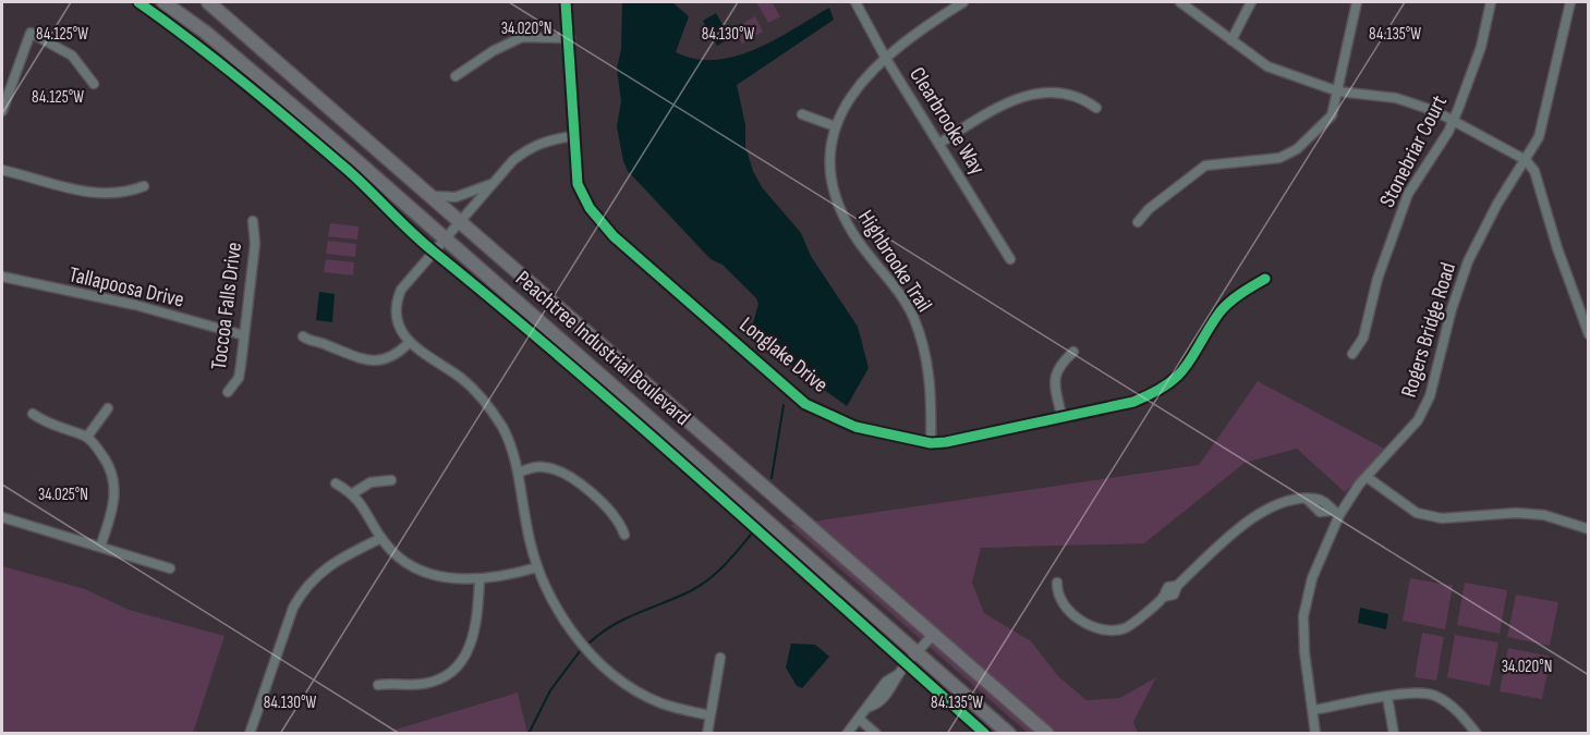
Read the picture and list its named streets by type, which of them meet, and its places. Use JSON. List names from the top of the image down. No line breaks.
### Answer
{"streets":{"highway":["Peachtree Industrial Boulevard"],"street":["Clearbrooke Way","Stonebriar Court","Highbrooke Trail","Tallapoosa Drive","Toccoa Falls Drive","Rogers Bridge Road","Longlake Drive"]},"crossings":[["Clearbrooke Way","Highbrooke Trail"],["Highbrooke Trail","Longlake Drive"],["Tallapoosa Drive","Toccoa Falls Drive"]],"coordinates":["34.020°N","84.125°W","84.130°W","84.135°W","34.025°N"]}
